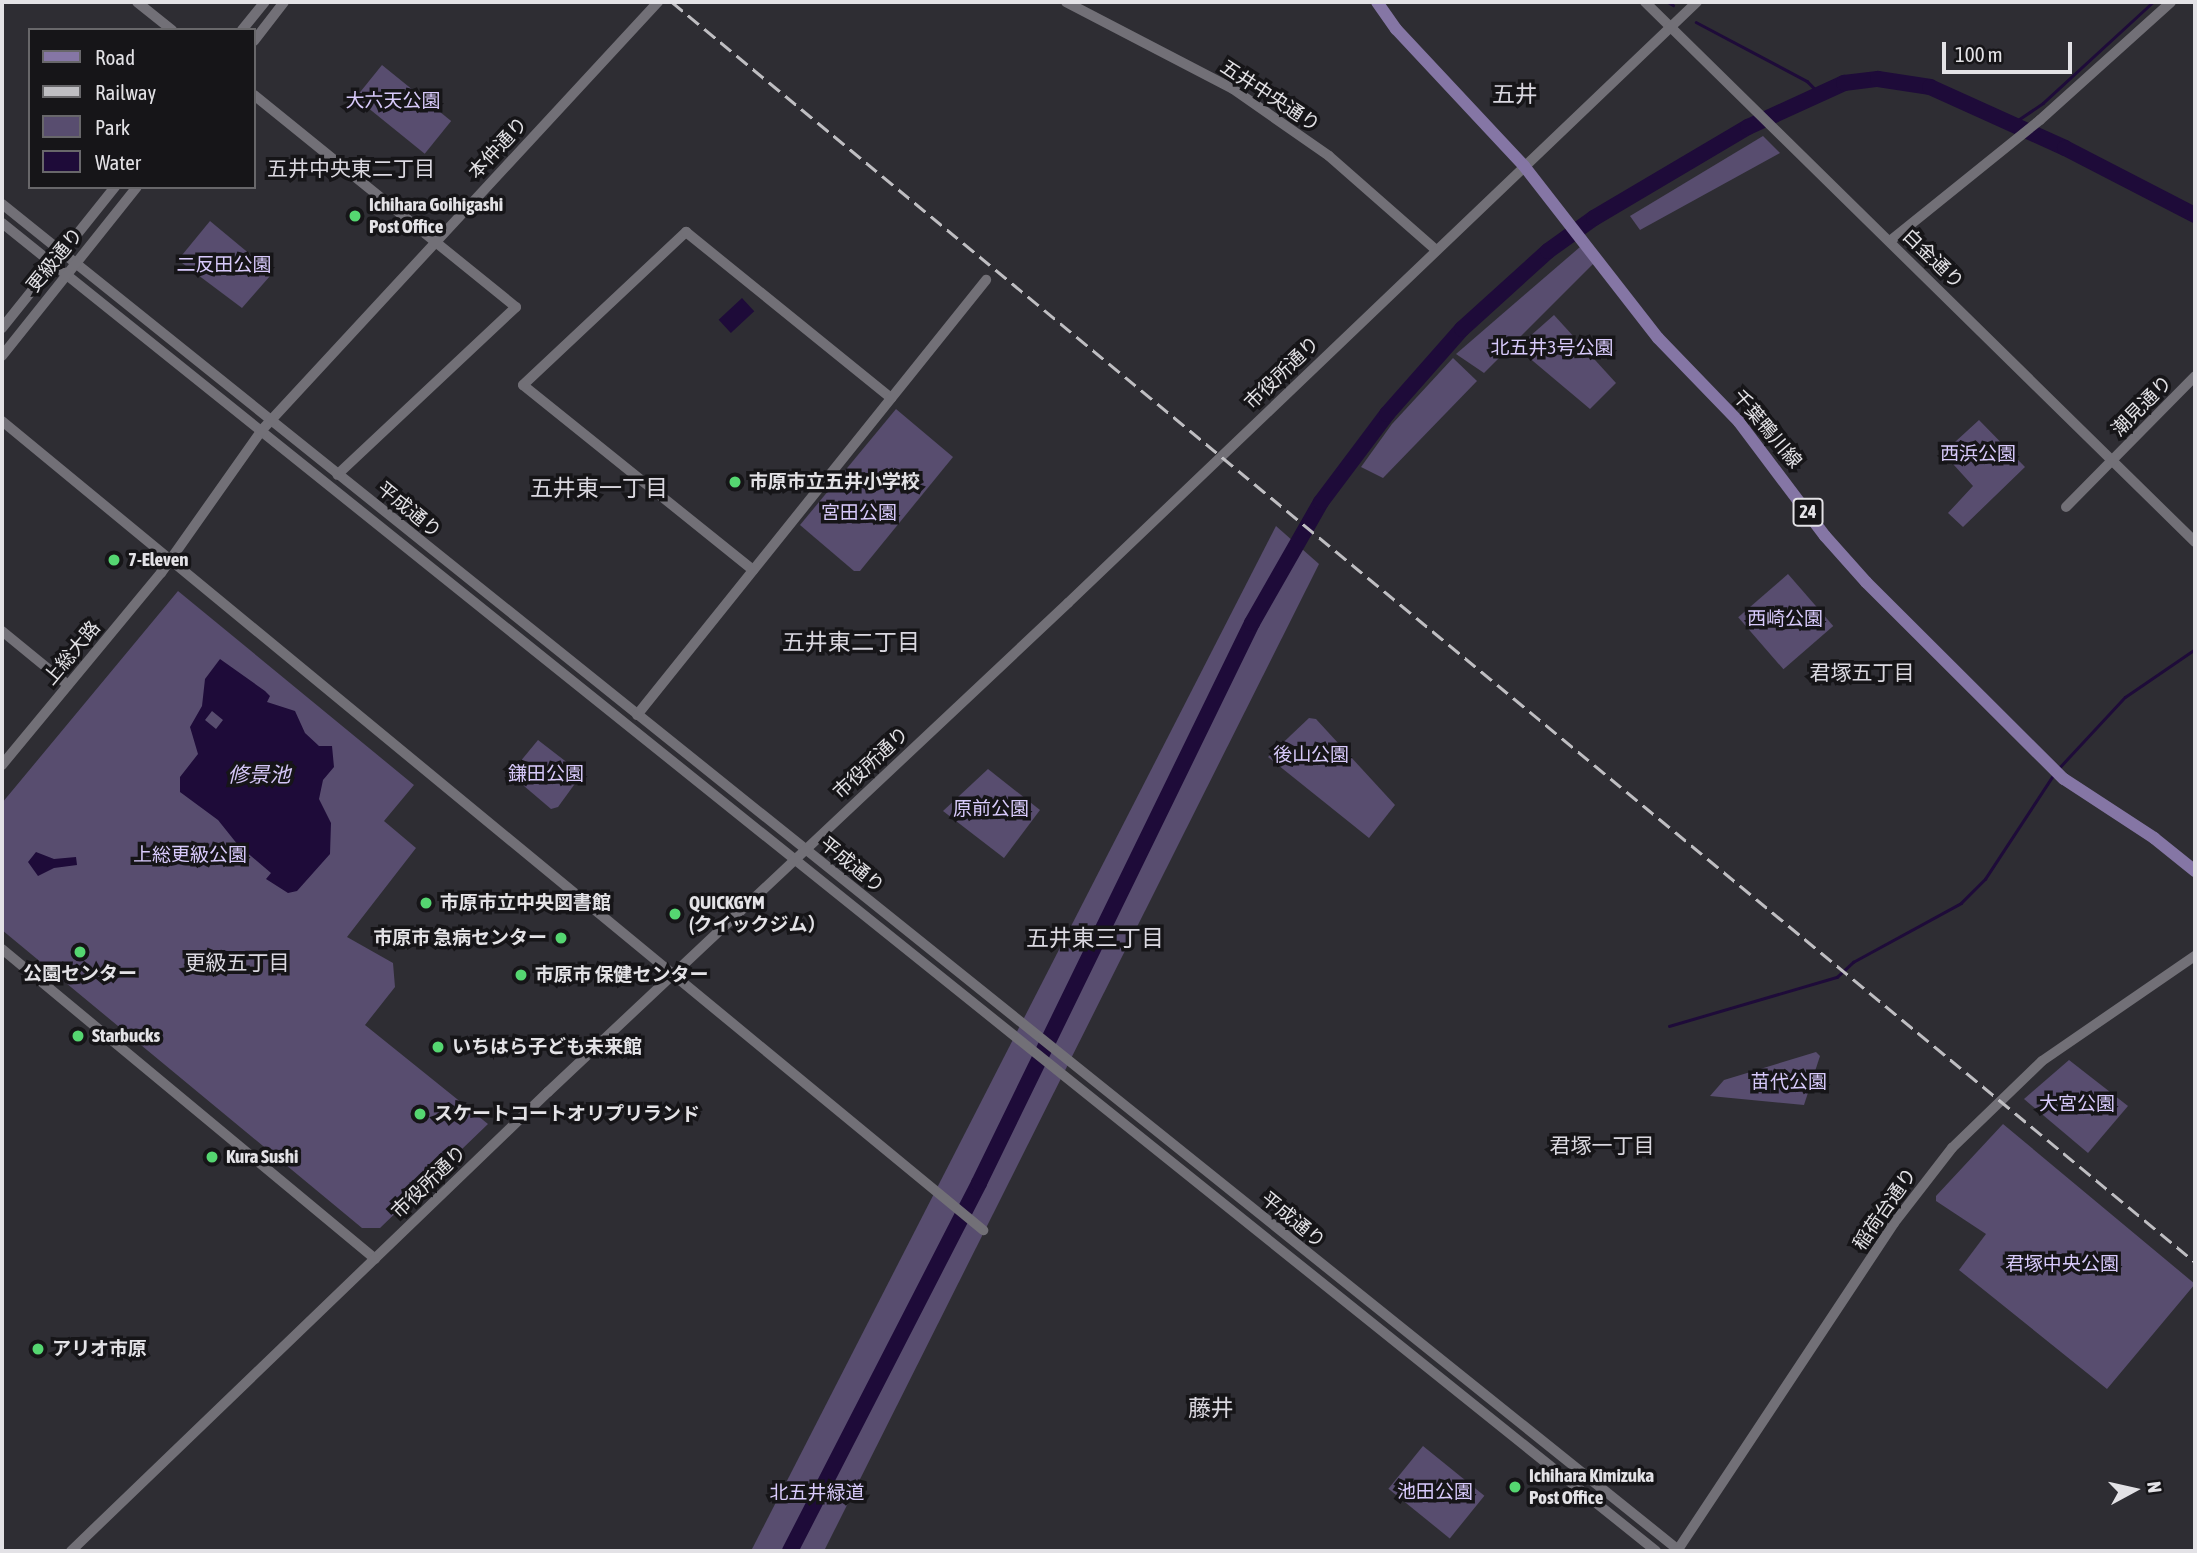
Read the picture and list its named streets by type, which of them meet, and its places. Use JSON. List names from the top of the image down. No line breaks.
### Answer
{"streets":{"main road":["千葉鴨川線","24"],"street":["五井中央通り","本仲通り","白金通り","更級通り","市役所通り","潮見通り","平成通り","上総大路","稲荷台通り"]},"crossings":[["五井中央通り","市役所通り"],["本仲通り","平成通り"],["本仲通り","上総大路"],["白金通り","市役所通り"],["白金通り","潮見通り"],["更級通り","平成通り"],["市役所通り","千葉鴨川線"],["市役所通り","平成通り"],["平成通り","上総大路"],["平成通り","稲荷台通り"]],"districts":["五井","五井中央東二丁目","五井東一丁目","五井東二丁目","君塚五丁目","五井東三丁目","更級五丁目","君塚一丁目","藤井"],"water":["修景池"],"parks":["大六天公園","二反田公園","北五井3号公園","西浜公園","宮田公園","西崎公園","後山公園","鎌田公園","原前公園","上総更級公園","苗代公園","大宮公園","君塚中央公園","池田公園","北五井緑道"],"places":["Ichihara Goihigashi Post Office","市原市立五井小学校","7-Eleven","市原市立中央図書館","QUICKGYM (クイックジム）","市原市 急病センター","公園センター","市原市 保健センター","Starbucks","いちはら子ども未来館","スケートコートオリプリランド","Kura Sushi","アリオ市原","Ichihara Kimizuka Post Office"],"legend":["Road","Railway","Park","Water"],"scale_bar":"100 m","north":"right"}
